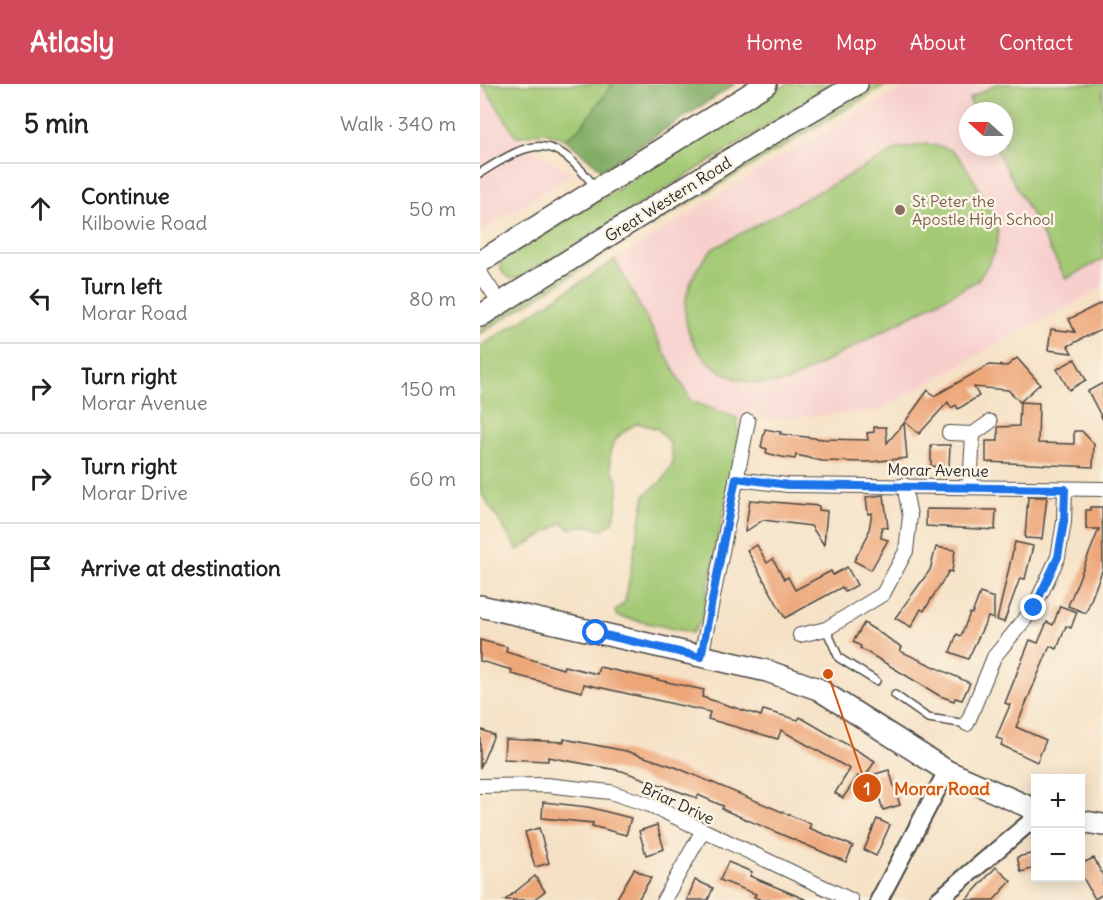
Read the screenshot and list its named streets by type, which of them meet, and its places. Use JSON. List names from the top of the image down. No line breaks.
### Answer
{"streets":{"main road":["Great Western Road"],"street":["Morar Avenue","Briar Drive"]},"places":["St Peter the Apostle High School","Morar Road"],"north":"left","page":{"header":"Atlasly","nav":["Home","Map","About","Contact"],"heading":["5 min","Walk · 340 m"],"list":[["Continue","Kilbowie Road","50 m"],["Turn left","Morar Road","80 m"],["Turn right","Morar Avenue","150 m"],["Turn right","Morar Drive","60 m"],"Arrive at destination"],"map_buttons":["+","−"]}}
